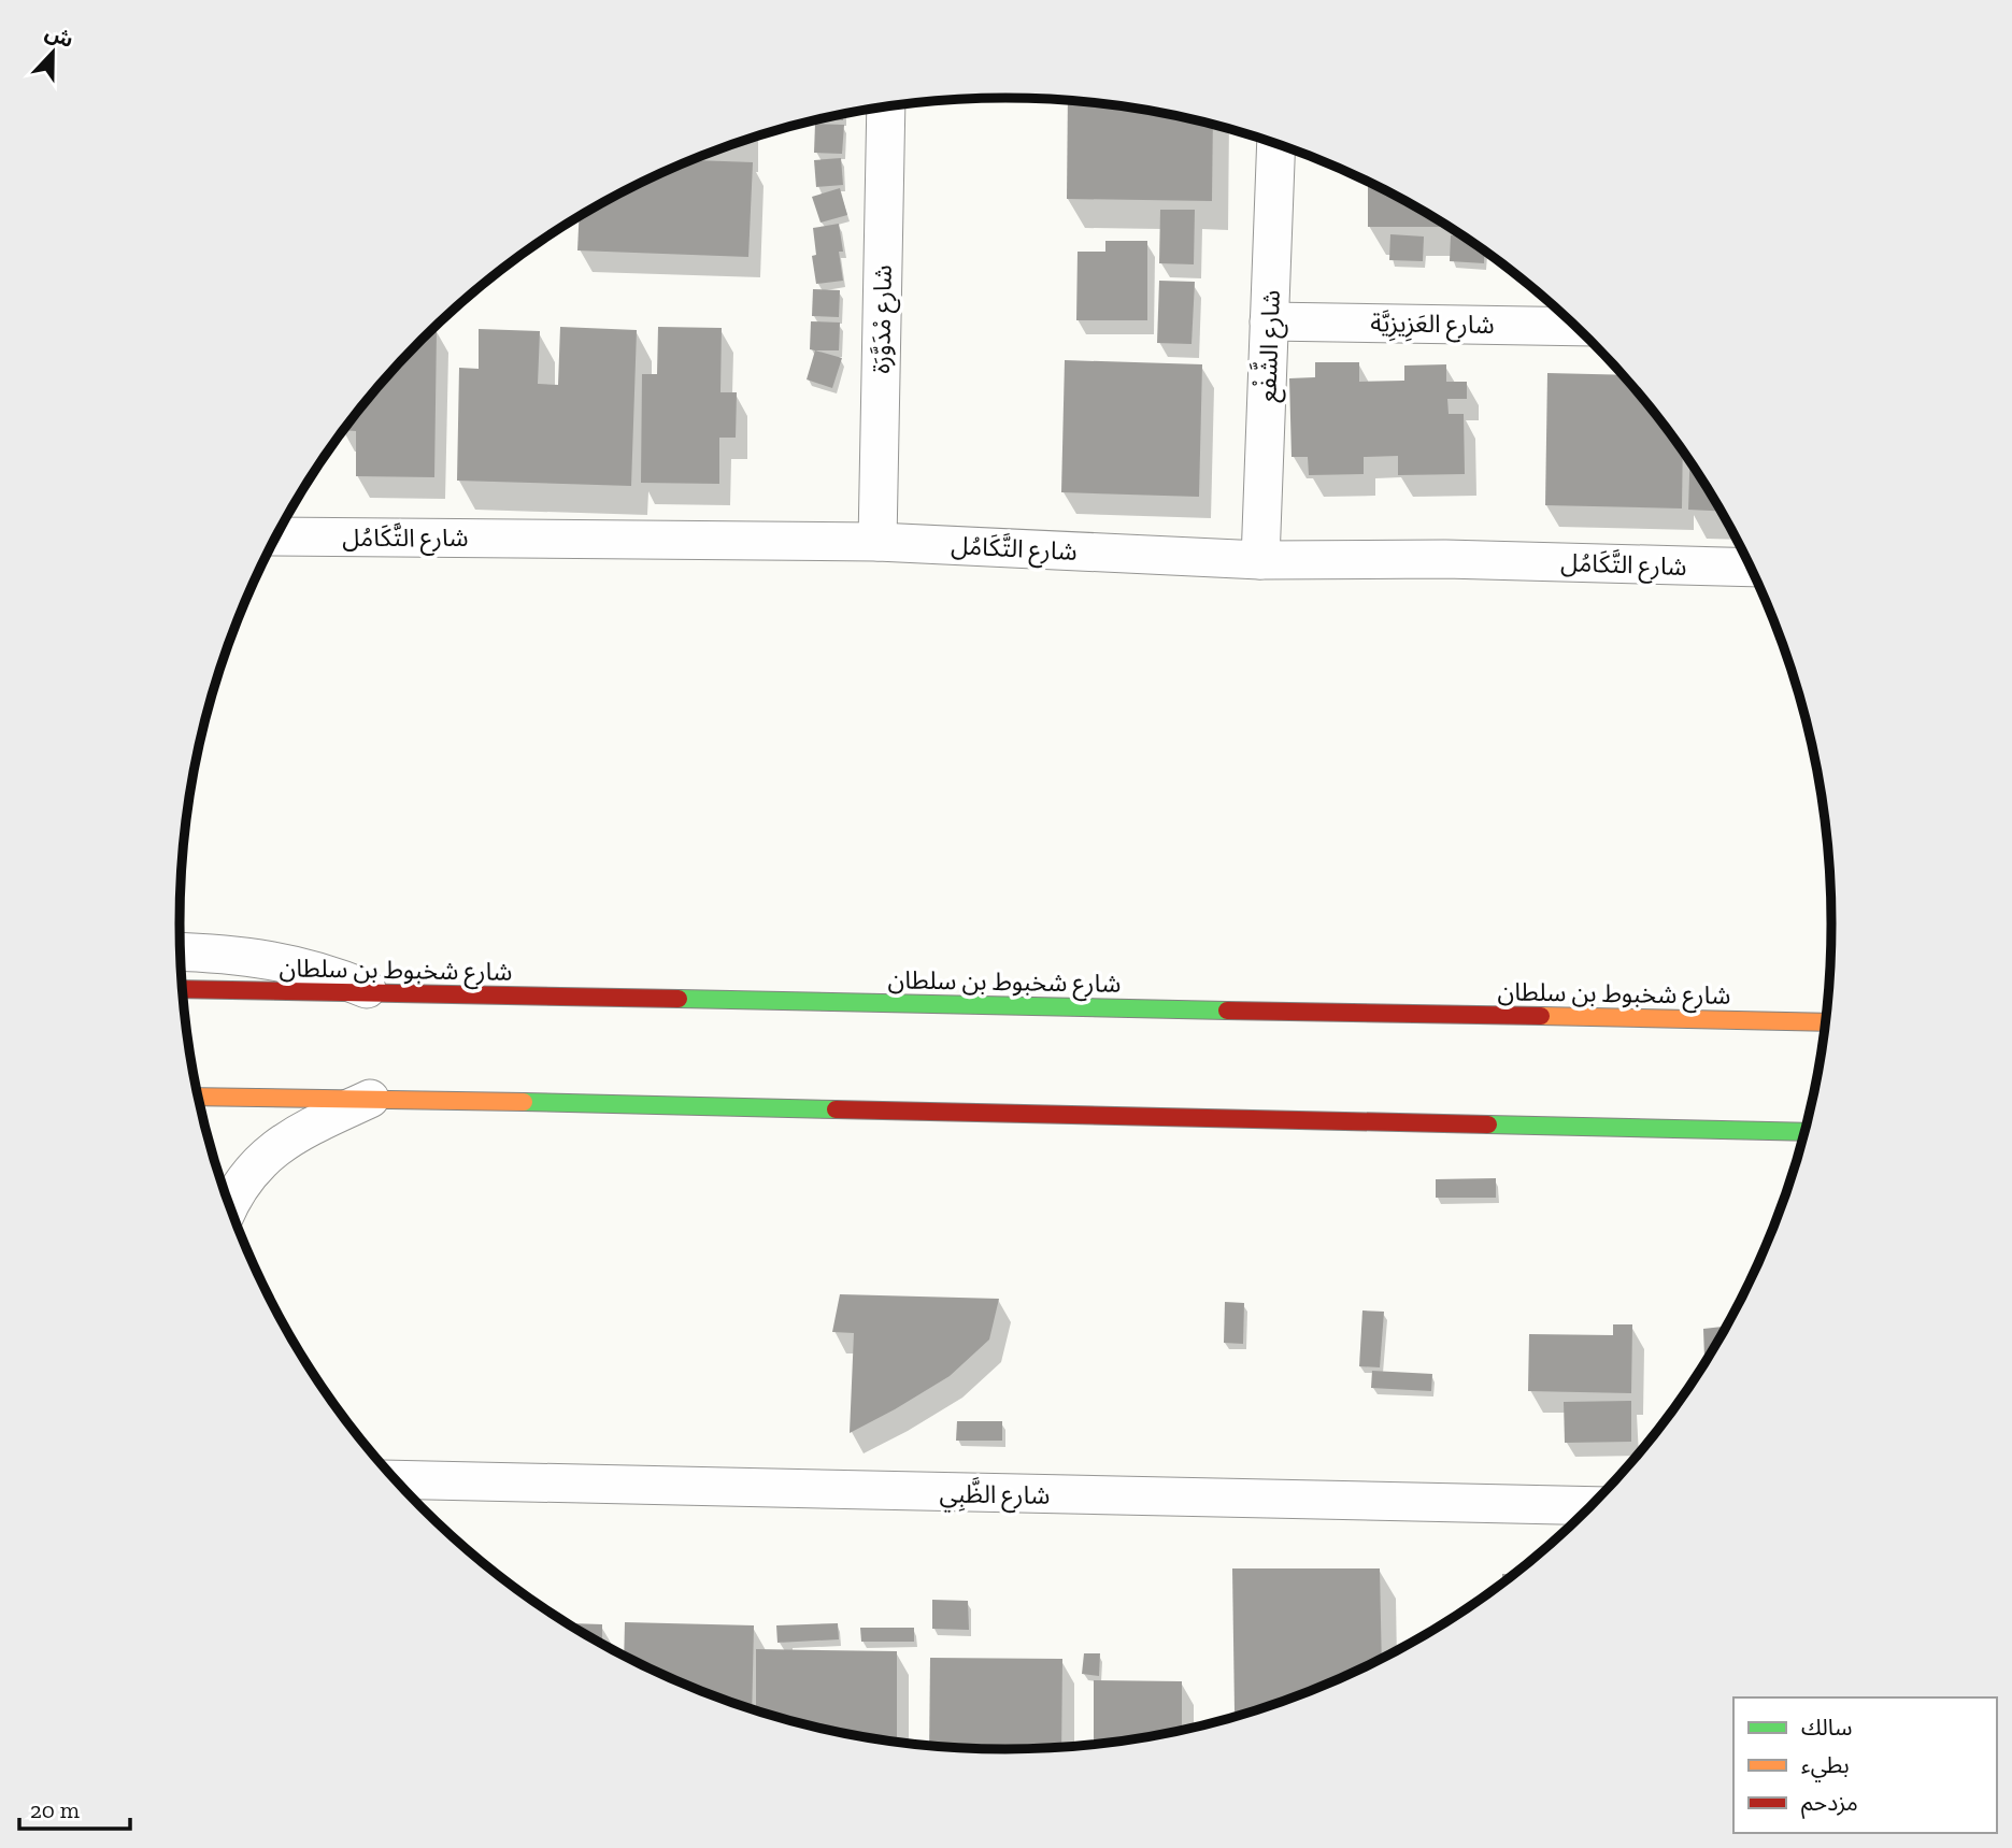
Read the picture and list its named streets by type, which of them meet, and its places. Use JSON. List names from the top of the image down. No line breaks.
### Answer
{"streets":{"main road":["شارع شخبوط بن سلطان"],"street":["شارع مْدَوَّرَة","شارع العَزِيزِيَّة","شارع الشَّفْع","شارع التَّكَامُل","شارع الظَّبِي"]},"crossings":[["شارع مْدَوَّرَة","شارع التَّكَامُل"],["شارع العَزِيزِيَّة","شارع الشَّفْع"],["شارع الشَّفْع","شارع التَّكَامُل"]],"legend":["سالك","بطيء","مزدحم"],"scale_bar":"20 m","north":"top"}
